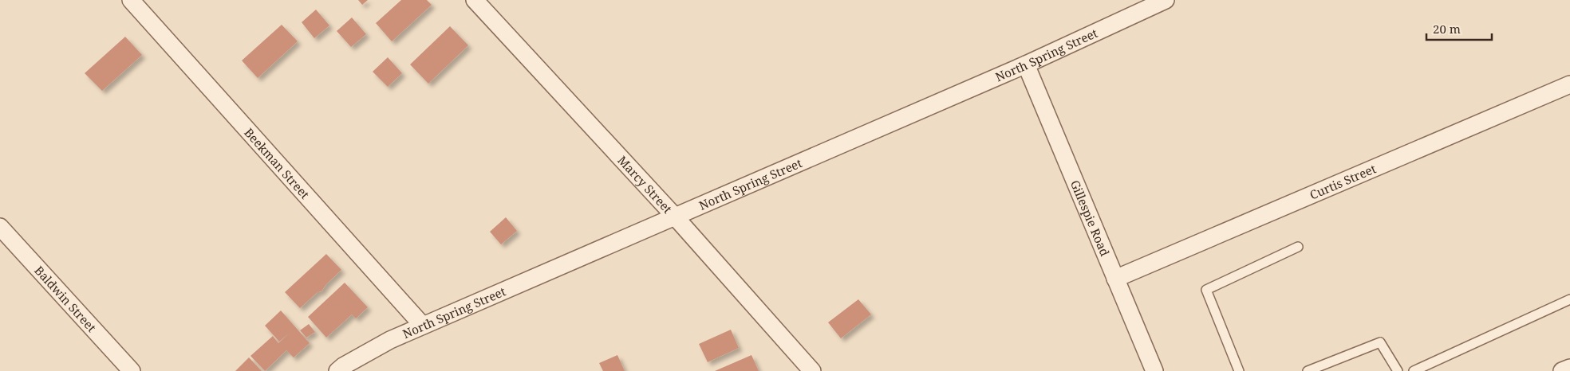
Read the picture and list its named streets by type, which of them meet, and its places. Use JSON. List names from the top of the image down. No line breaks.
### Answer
{"streets":{"street":["North Spring Street","Beekman Street","Curtis Street","Marcy Street","Gillespie Road","Baldwin Street"]},"crossings":[["North Spring Street","Beekman Street"],["North Spring Street","Marcy Street"],["North Spring Street","Gillespie Road"],["Curtis Street","Gillespie Road"]],"scale_bar":"20 m"}
